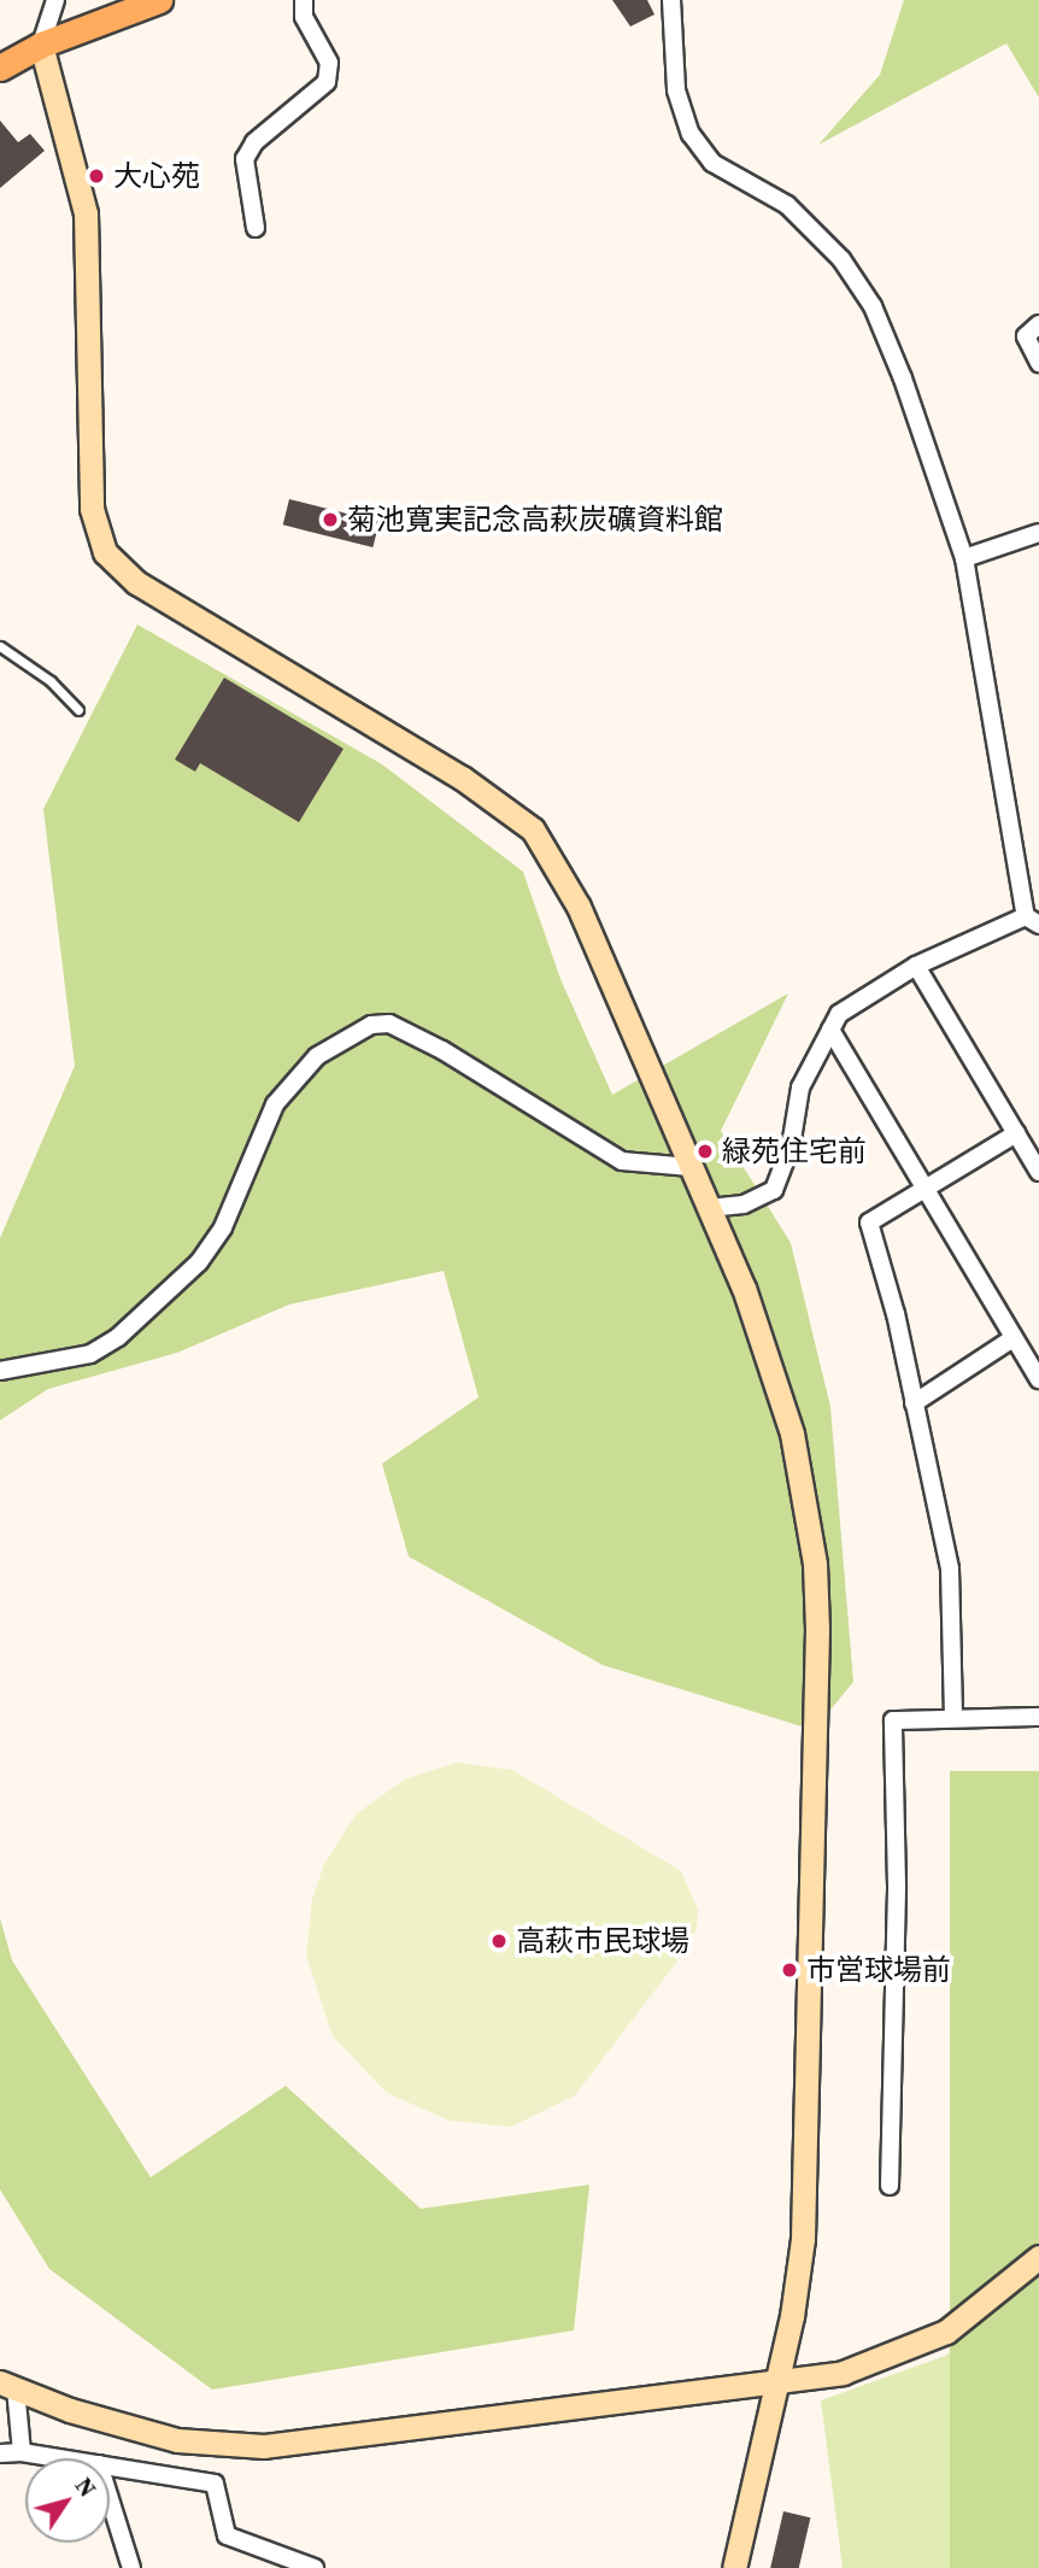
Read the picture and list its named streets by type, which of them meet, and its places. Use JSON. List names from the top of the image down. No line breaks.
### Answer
{"places":["大心苑","菊池寛実記念高萩炭礦資料館","緑苑住宅前","高萩市民球場","市営球場前"],"north":"top right"}
